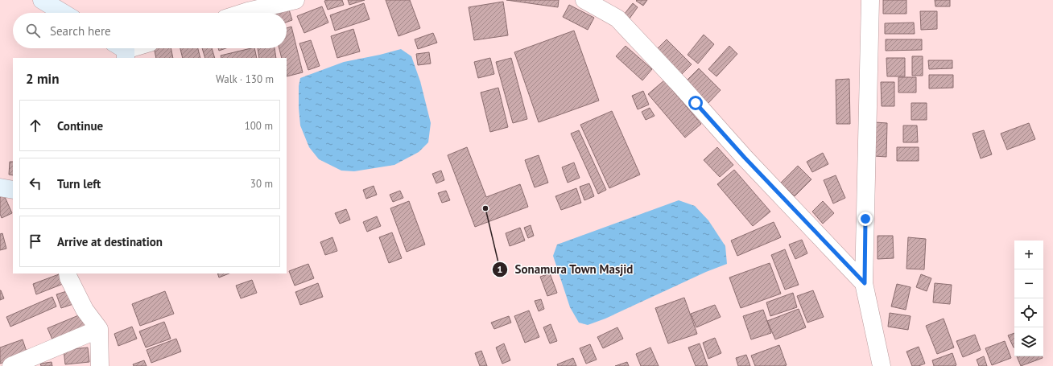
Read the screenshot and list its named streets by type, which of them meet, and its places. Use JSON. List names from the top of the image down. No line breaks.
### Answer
{"places":["Sonamura Town Masjid"],"page":{"search":"Search here","heading":["2 min","Walk · 130 m"],"list":[["Continue","100 m"],["Turn left","30 m"],"Arrive at destination"],"map_buttons":["+","−"]}}
